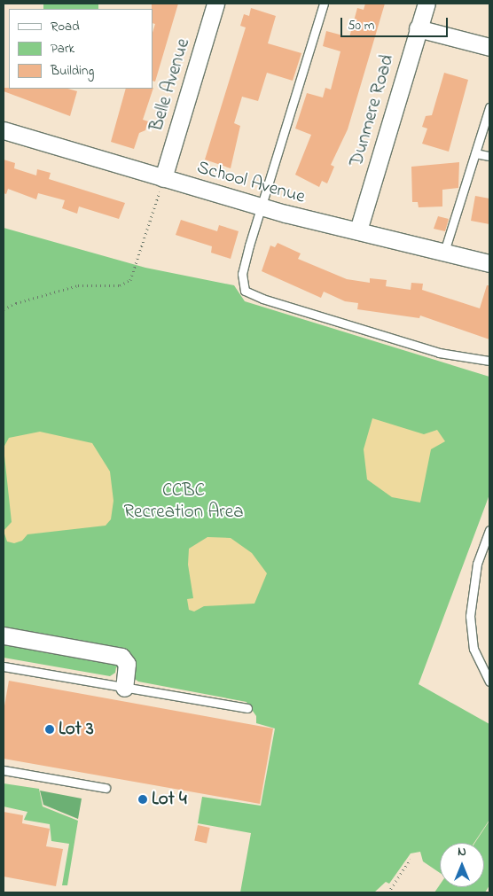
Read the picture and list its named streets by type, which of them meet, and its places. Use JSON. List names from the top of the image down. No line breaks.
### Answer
{"streets":{"street":["Belle Avenue","Dunmere Road","School Avenue"]},"crossings":[["Belle Avenue","School Avenue"],["Dunmere Road","School Avenue"]],"parks":["CCBC Recreation Area"],"places":["Lot 3","Lot 4"],"legend":["Road","Park","Building"],"scale_bar":"50 m","north":"top"}
